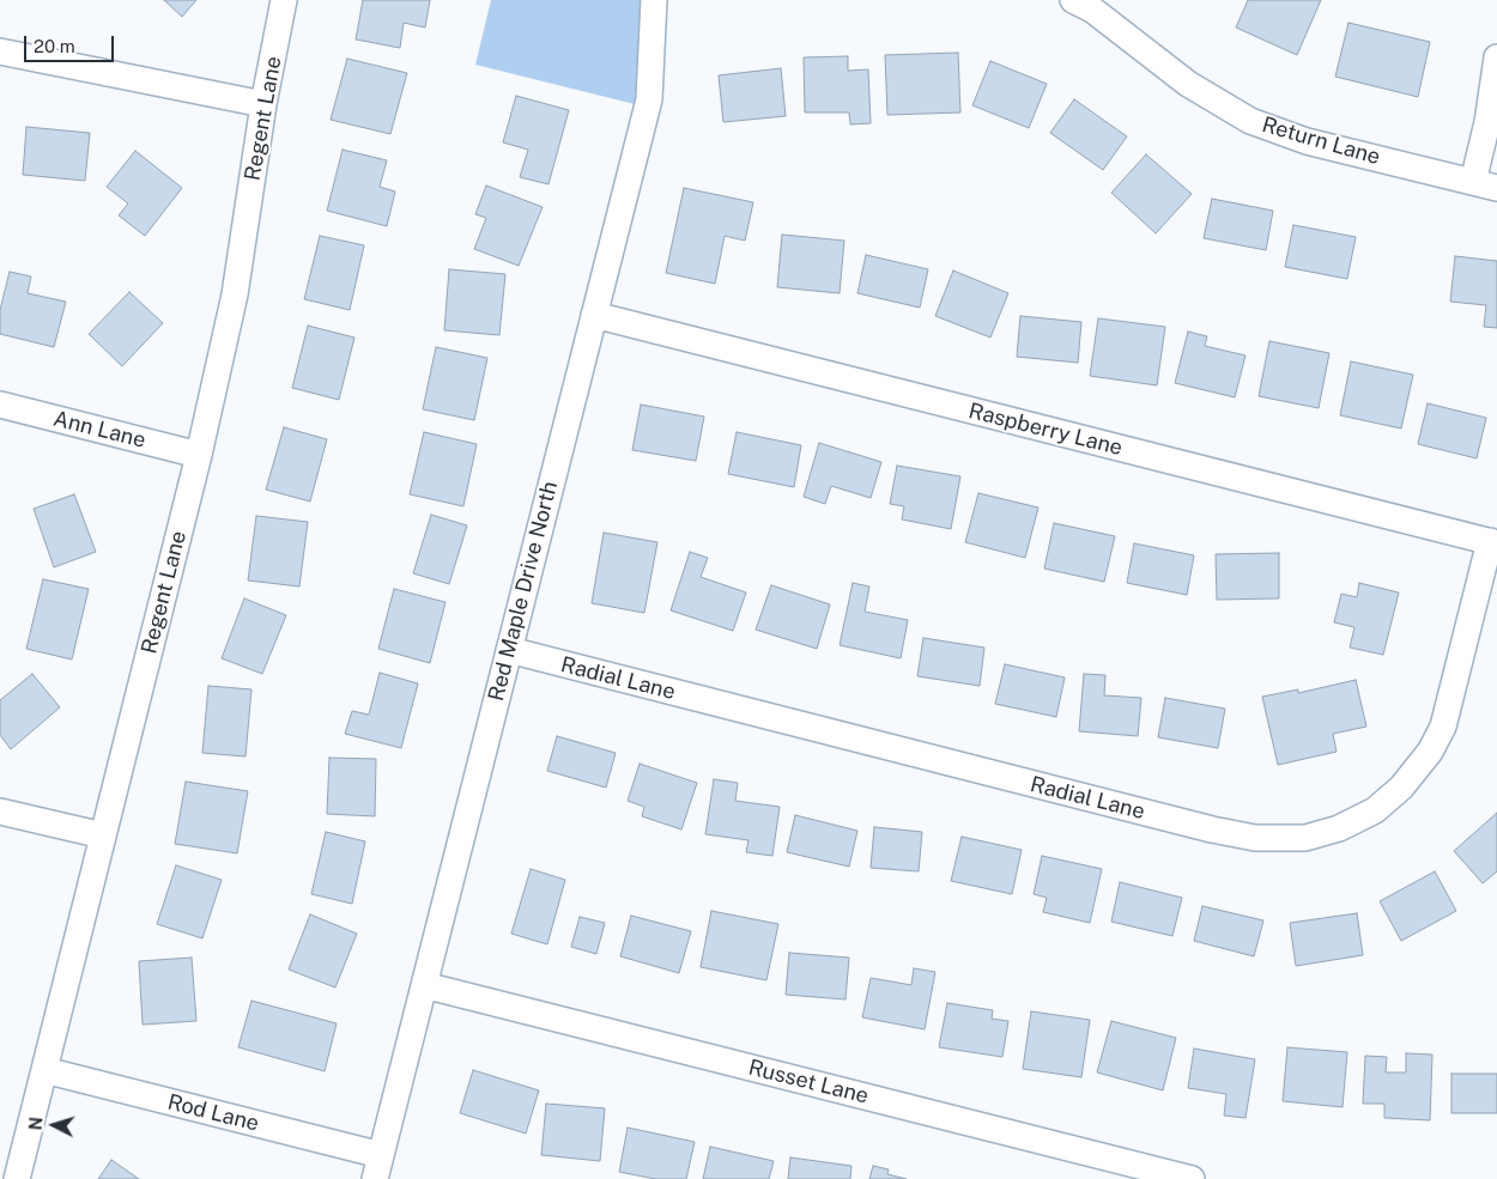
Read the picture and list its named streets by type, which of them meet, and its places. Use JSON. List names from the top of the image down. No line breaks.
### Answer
{"streets":{"street":["Regent Lane","Return Lane","Ann Lane","Raspberry Lane","Red Maple Drive North","Radial Lane","Russet Lane","Rod Lane"]},"crossings":[["Regent Lane","Ann Lane"],["Regent Lane","Rod Lane"],["Raspberry Lane","Red Maple Drive North"],["Raspberry Lane","Radial Lane"],["Red Maple Drive North","Radial Lane"],["Red Maple Drive North","Russet Lane"],["Red Maple Drive North","Rod Lane"]],"scale_bar":"20 m","north":"left"}
